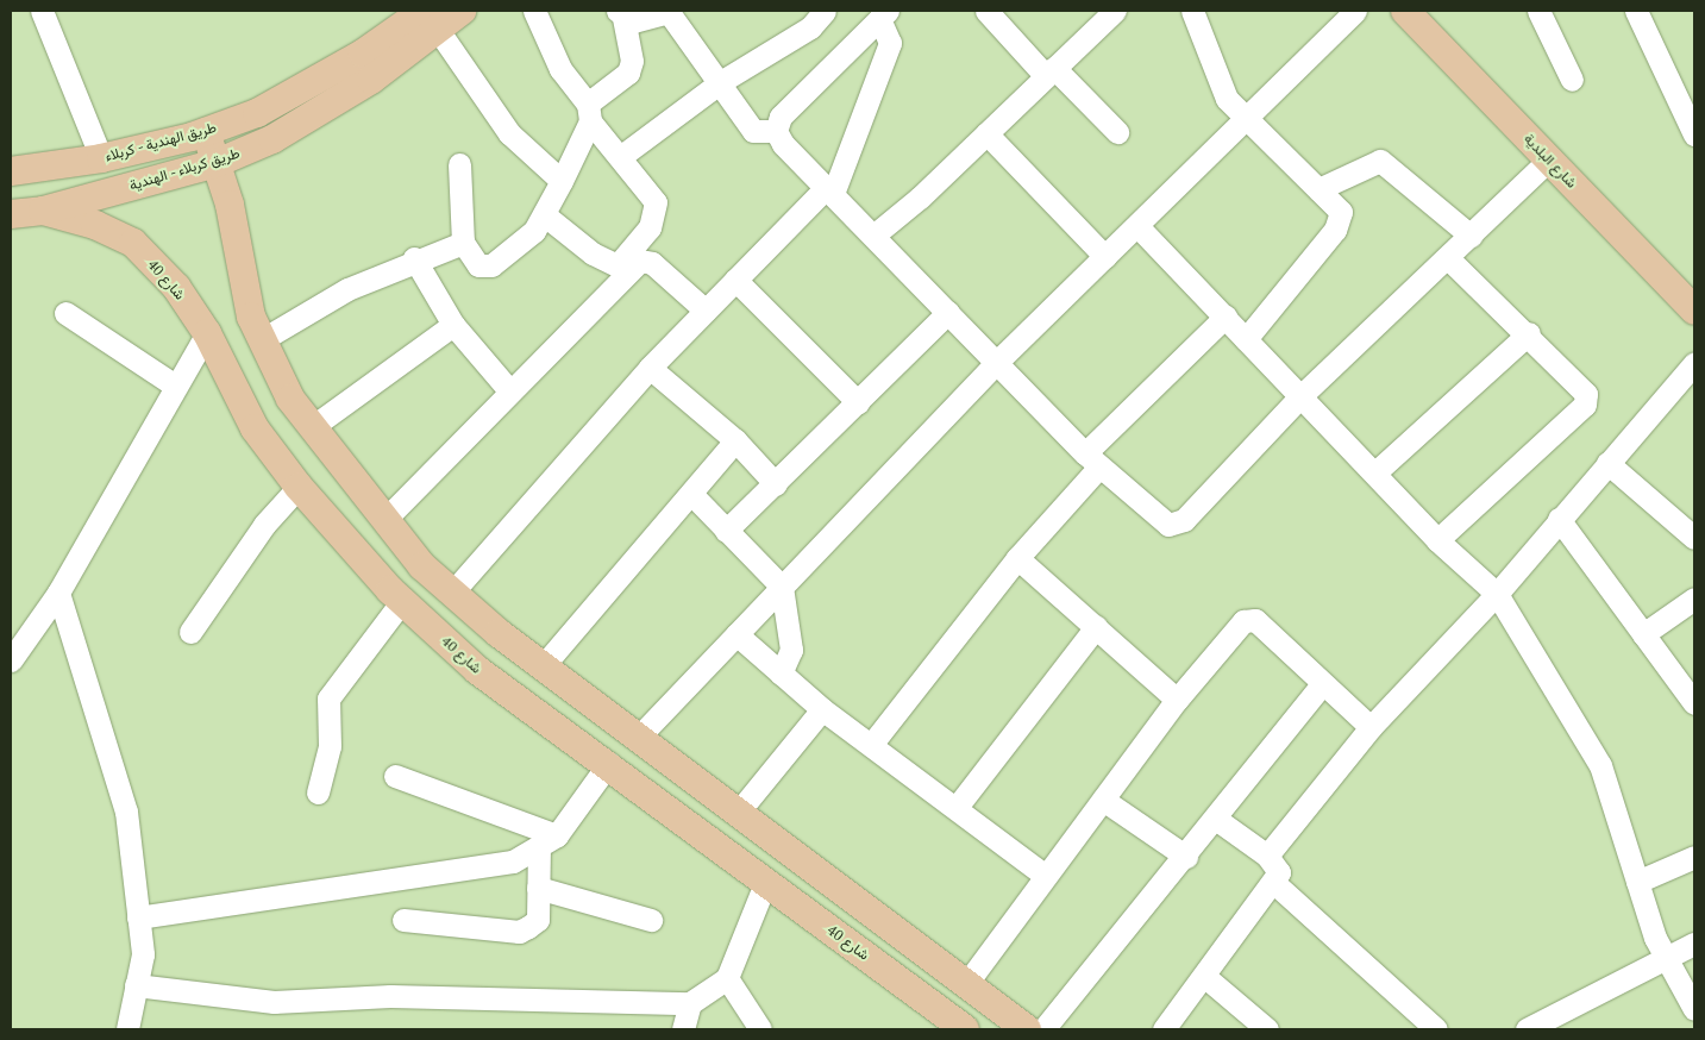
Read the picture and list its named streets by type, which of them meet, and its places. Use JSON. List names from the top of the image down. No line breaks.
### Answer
{"streets":{"main road":["طريق الهندية - كربلاء","شارع البلدية","طريق كربلاء - الهندية","شارع 40"]},"crossings":[["طريق الهندية - كربلاء","طريق كربلاء - الهندية"],["طريق كربلاء - الهندية","شارع 40"]]}
